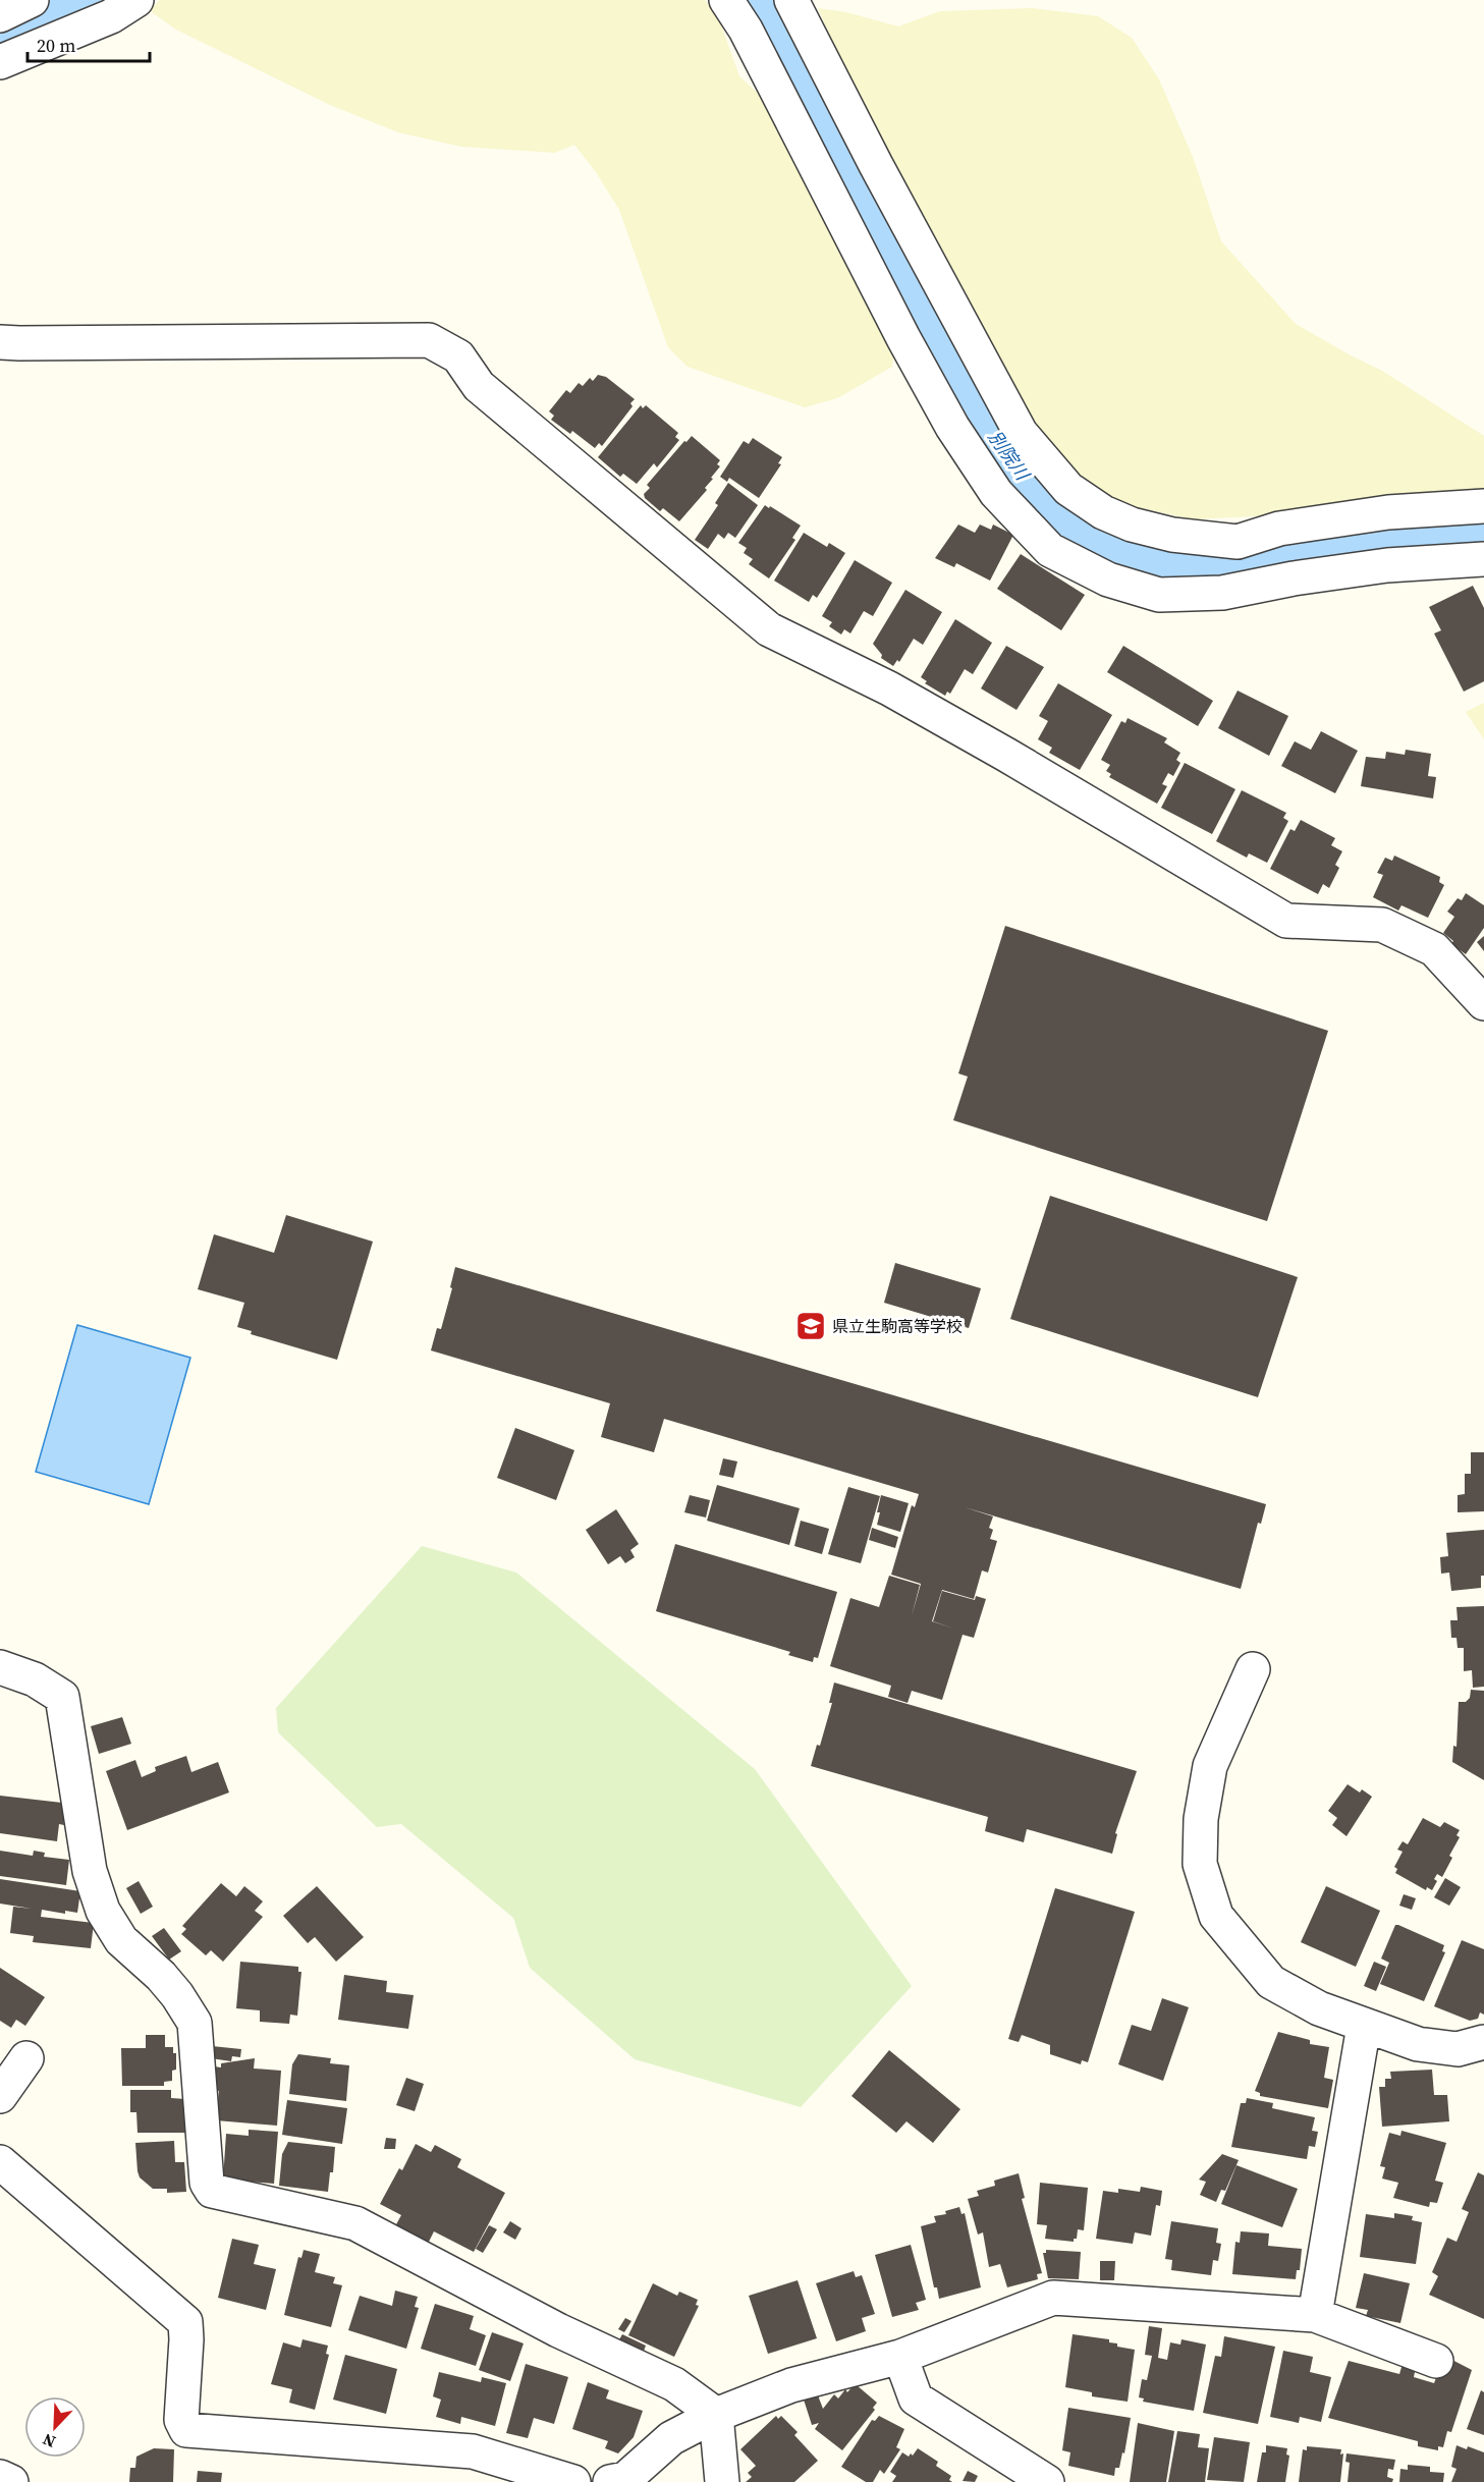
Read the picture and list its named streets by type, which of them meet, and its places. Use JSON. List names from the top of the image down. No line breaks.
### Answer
{"water":["別院川"],"places":{"school or university":["県立生駒高等学校"]},"scale_bar":"20 m","north":"bottom left"}
